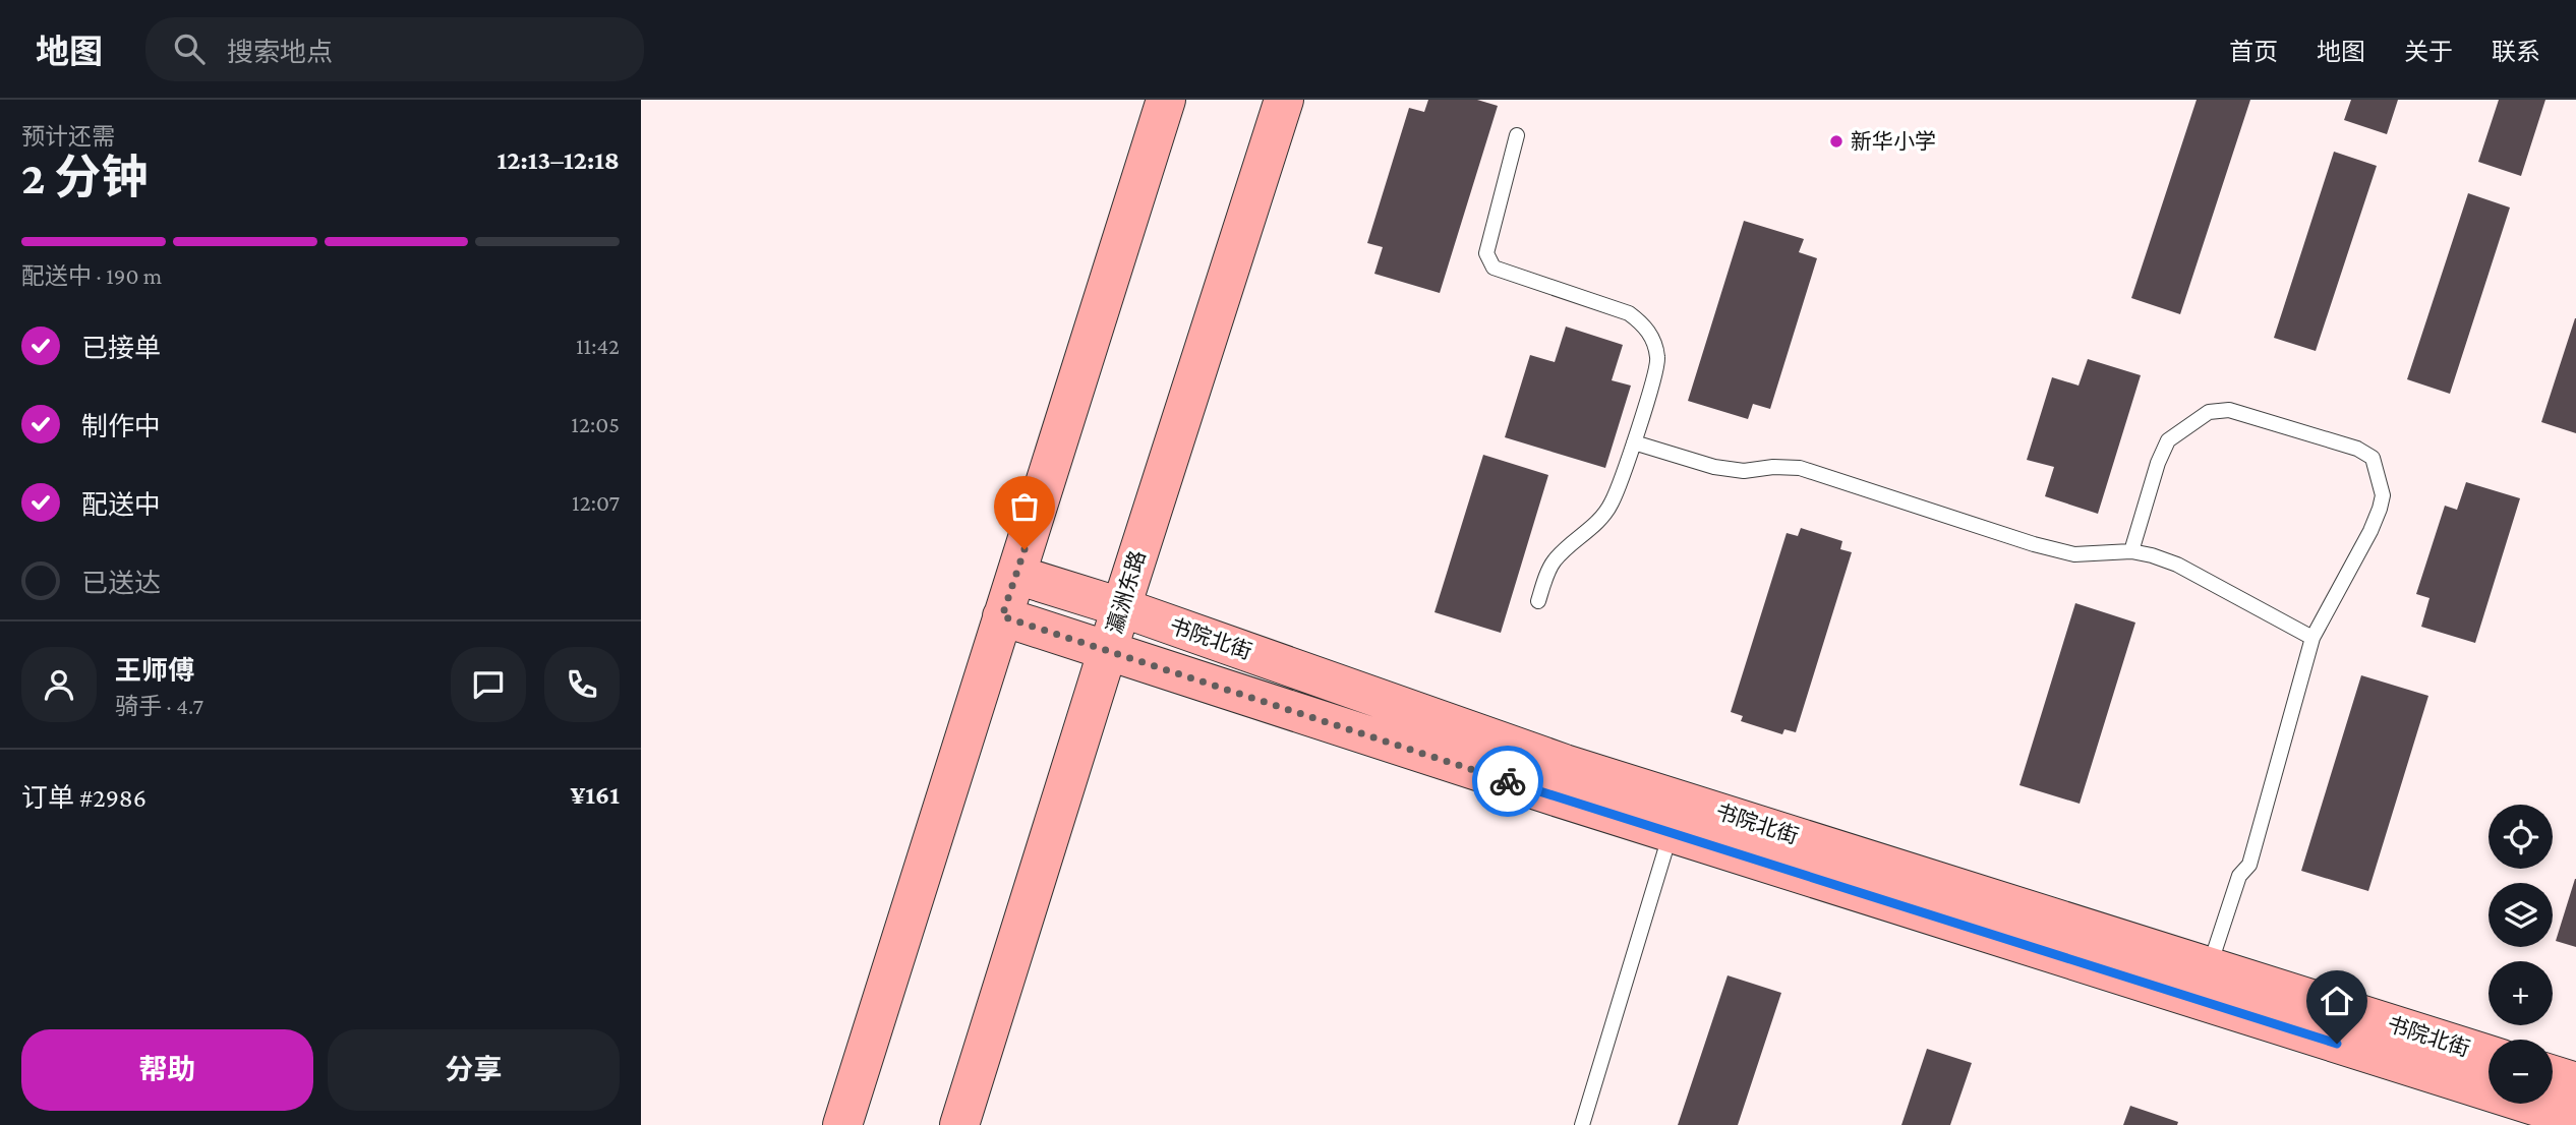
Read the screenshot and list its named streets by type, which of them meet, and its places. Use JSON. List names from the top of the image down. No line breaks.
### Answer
{"streets":{"street":["瀛洲东路","书院北街"]},"crossings":[["瀛洲东路","书院北街"]],"places":["新华小学"],"page":{"header":"地图","search":"搜索地点","nav":["首页","地图","关于","联系"],"heading":["2 分钟","预计还需","12:13–12:18"],"panel":["王师傅","骑手 · 4.7","订单 #2986","¥161"],"bar":"配送中 · 190 m","list":[["已接单","11:42"],["制作中","12:05"],["配送中","12:07"],"已送达"],"map_buttons":["+","−"],"buttons":["帮助","分享"]}}
